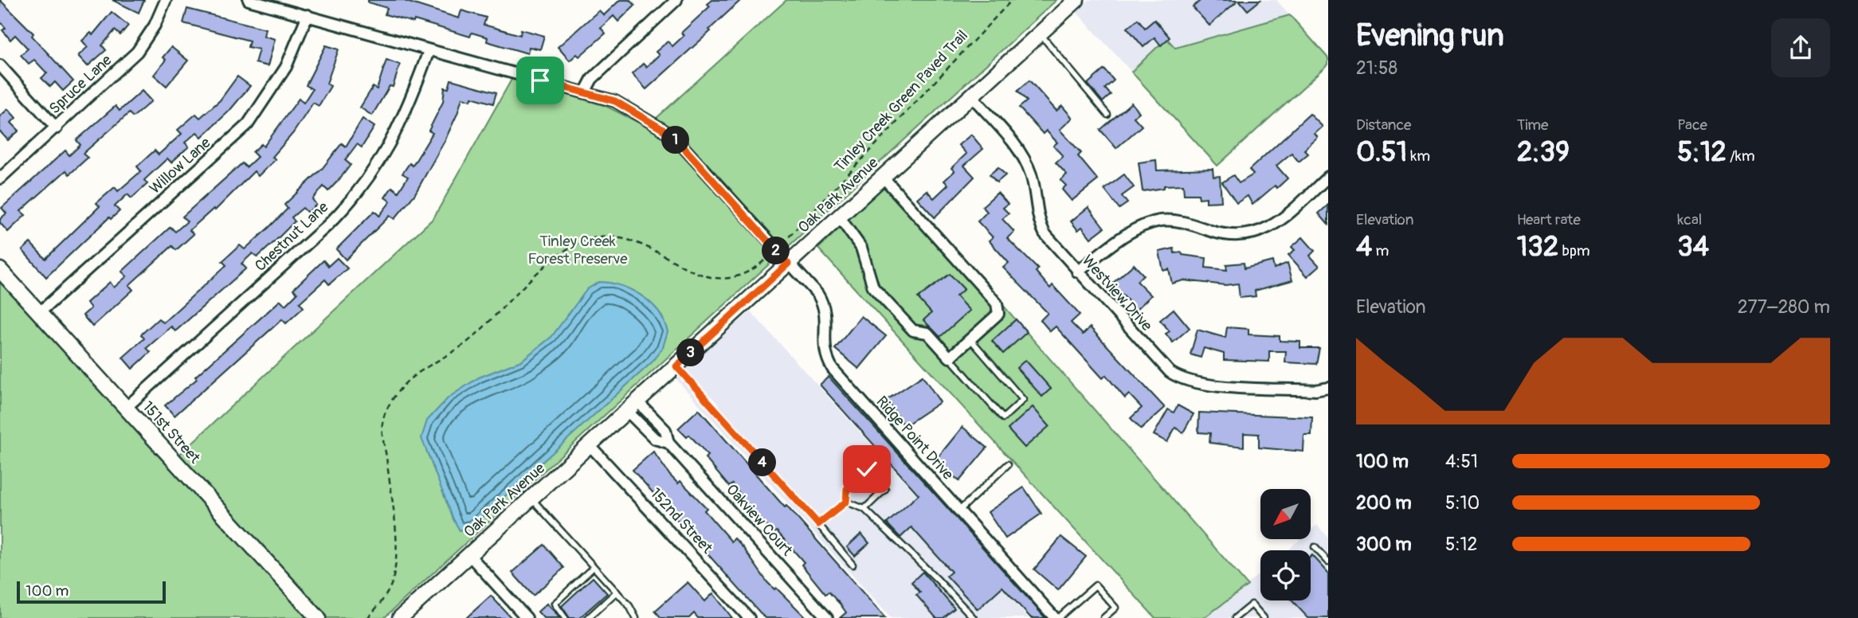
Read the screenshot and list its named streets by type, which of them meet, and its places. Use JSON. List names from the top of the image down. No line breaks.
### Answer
{"streets":{"street":["Spruce Lane","Willow Lane","Oak Park Avenue","Chestnut Lane","Westview Drive","151st Street","Ridge Point Drive","Oakview Court","152nd Street"],"path":["Tinley Creek Green Paved Trail"]},"crossings":[["Willow Lane","151st Street"],["Willow Lane","Ridge Point Drive"],["Oak Park Avenue","Westview Drive"],["Oak Park Avenue","Ridge Point Drive"],["Oak Park Avenue","Oakview Court"],["Oak Park Avenue","152nd Street"],["Chestnut Lane","151st Street"],["Chestnut Lane","Ridge Point Drive"]],"parks":["Tinley Creek Forest Preserve"],"scale_bar":"100 m","north":"bottom left","page":{"heading":["Evening run","21:58"],"stats":[["Distance","0.51 km"],["Time","2:39"],["Pace","5:12 /km"],["Elevation","4 m"],["Heart rate","132 bpm"],["kcal","34"]],"pins":["1","2","3","4"],"chart":["Elevation","277–280 m"],"list":[{"name":"100 m","note":"4:51"},{"name":"200 m","note":"5:10"},{"name":"300 m","note":"5:12"}],"scale":"100 m"}}
